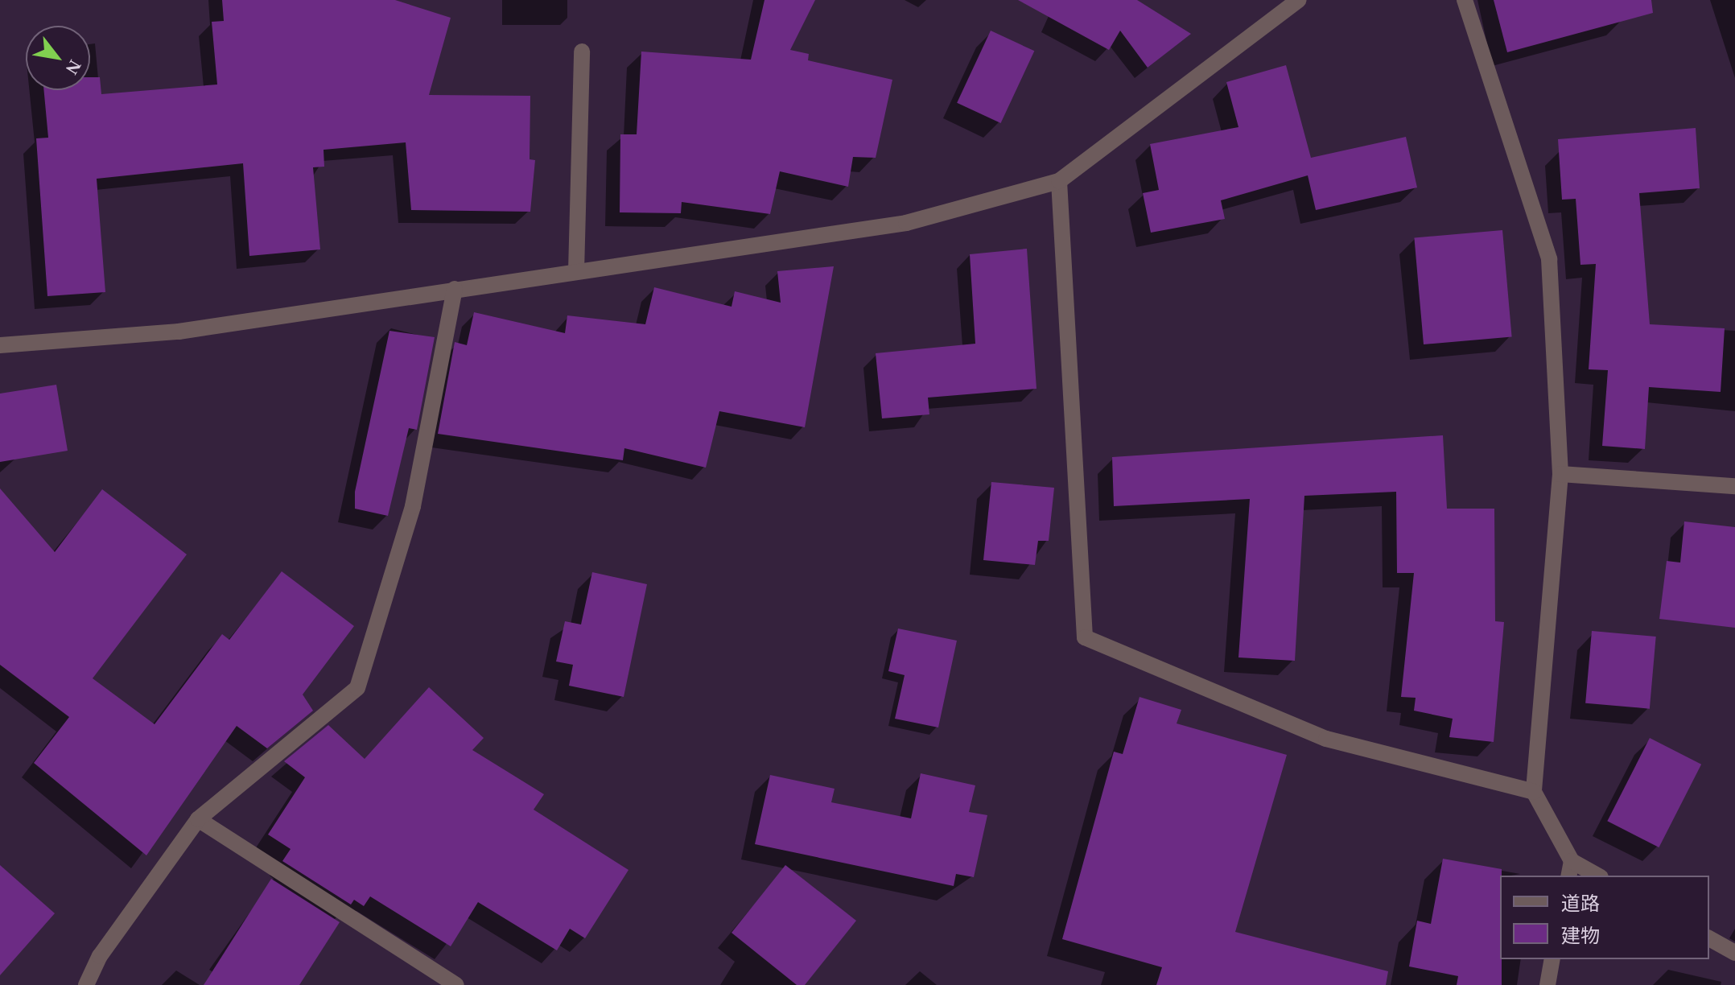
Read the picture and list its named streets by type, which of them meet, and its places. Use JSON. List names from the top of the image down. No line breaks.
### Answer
{"legend":["道路","建物"],"north":"bottom right"}
